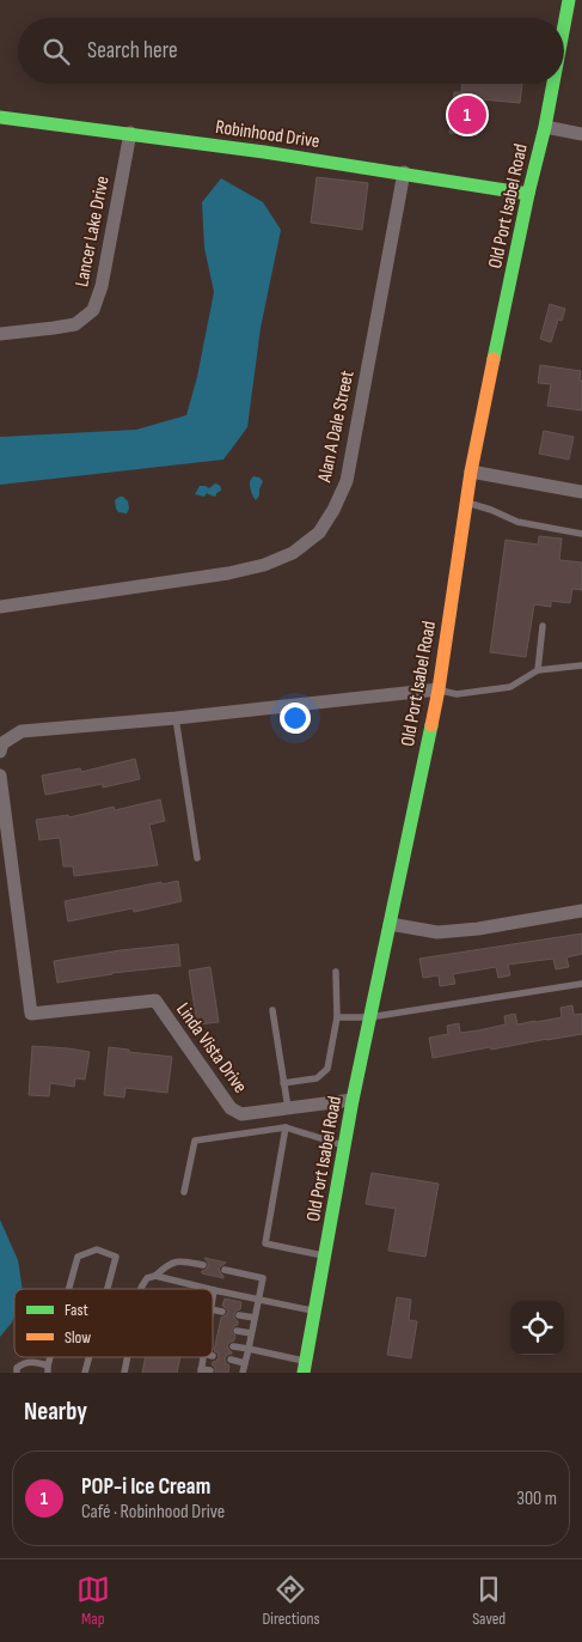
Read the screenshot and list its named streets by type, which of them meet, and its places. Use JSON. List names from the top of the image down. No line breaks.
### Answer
{"streets":{"street":["Robinhood Drive","Old Port Isabel Road","Lancer Lake Drive","Alan A Dale Street","Linda Vista Drive"]},"crossings":[["Robinhood Drive","Old Port Isabel Road"],["Robinhood Drive","Lancer Lake Drive"],["Robinhood Drive","Alan A Dale Street"],["Old Port Isabel Road","Linda Vista Drive"]],"legend":["Fast","Slow"],"page":{"search":"Search here","pins":"1","heading":"Nearby","list":[{"mark":"1","name":"POP-i Ice Cream","note":"Café · Robinhood Drive","value":"300 m"}],"nav":["Map","Directions","Saved"]}}
